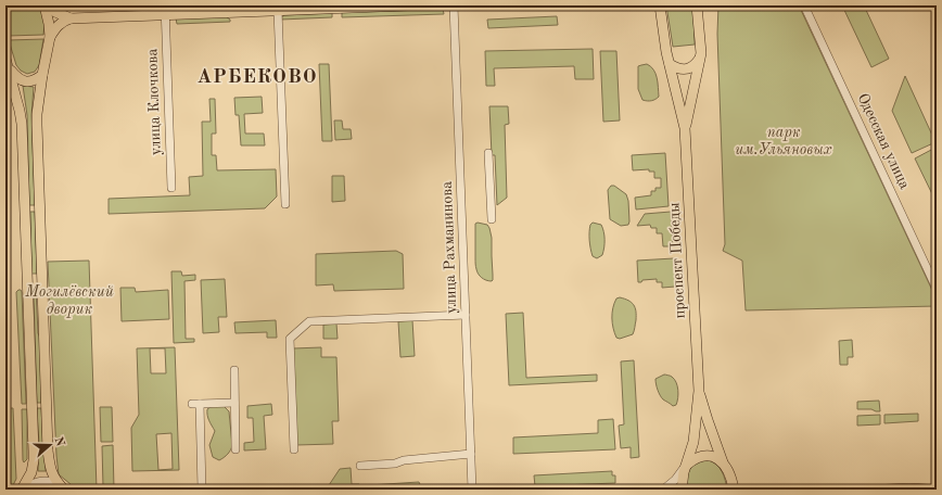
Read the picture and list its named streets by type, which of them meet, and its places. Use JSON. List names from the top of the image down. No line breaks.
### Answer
{"streets":{"main road":["проспект Победы"],"street":["улица Клочкова","Одесская улица","улица Рахманинова"]},"districts":["АРБЕКОВО"],"parks":["парк им.Ульяновых","Могилёвский дворик"],"north":"right"}
